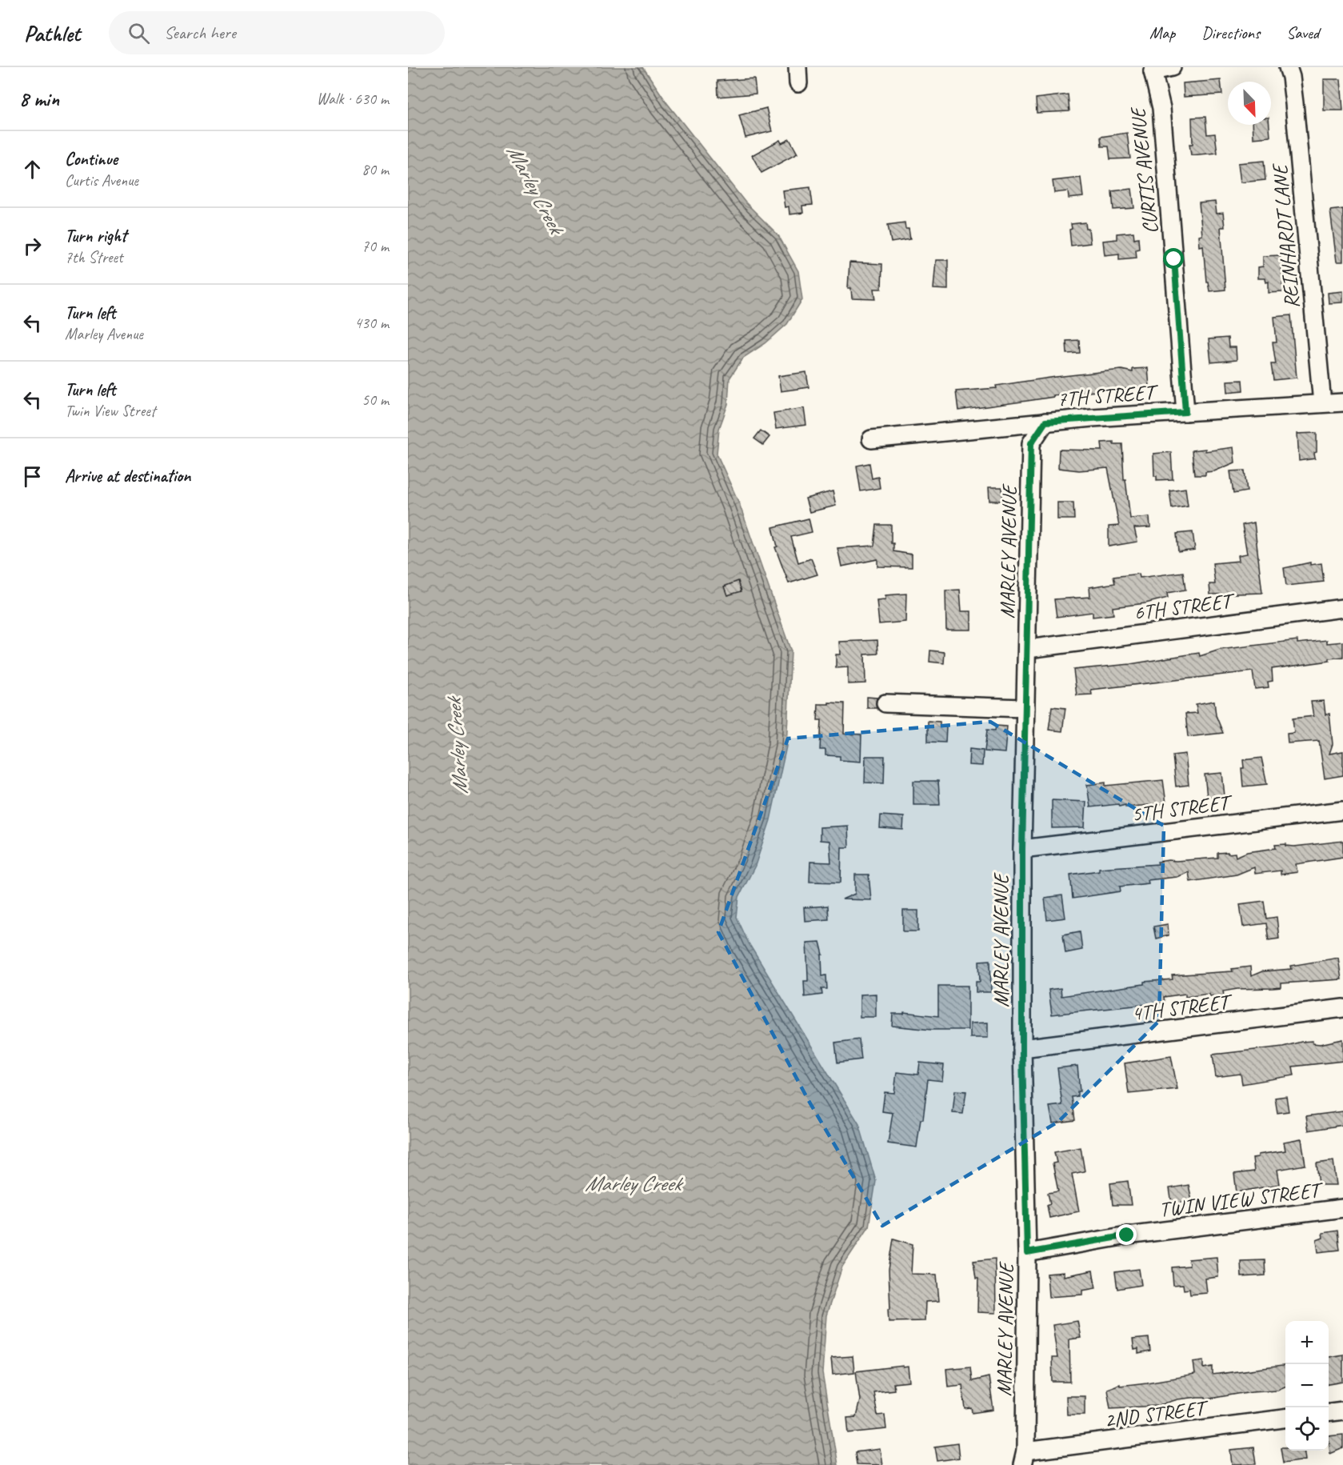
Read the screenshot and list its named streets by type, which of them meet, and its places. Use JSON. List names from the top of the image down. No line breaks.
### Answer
{"streets":{"street":["CURTIS AVENUE","REINHARDT LANE","7TH STREET","MARLEY AVENUE","6TH STREET","5TH STREET","4TH STREET","TWIN VIEW STREET","2ND STREET"]},"crossings":[["CURTIS AVENUE","7TH STREET"],["REINHARDT LANE","7TH STREET"],["7TH STREET","MARLEY AVENUE"],["MARLEY AVENUE","6TH STREET"],["MARLEY AVENUE","5TH STREET"],["MARLEY AVENUE","4TH STREET"],["MARLEY AVENUE","TWIN VIEW STREET"],["MARLEY AVENUE","2ND STREET"]],"water":["Marley Creek"],"north":"bottom right","page":{"header":"Pathlet","search":"Search here","nav":["Map","Directions","Saved"],"heading":["8 min","Walk · 630 m"],"list":[["Continue","Curtis Avenue","80 m"],["Turn right","7th Street","70 m"],["Turn left","Marley Avenue","430 m"],["Turn left","Twin View Street","50 m"],"Arrive at destination"],"map_buttons":["+","−"]}}
